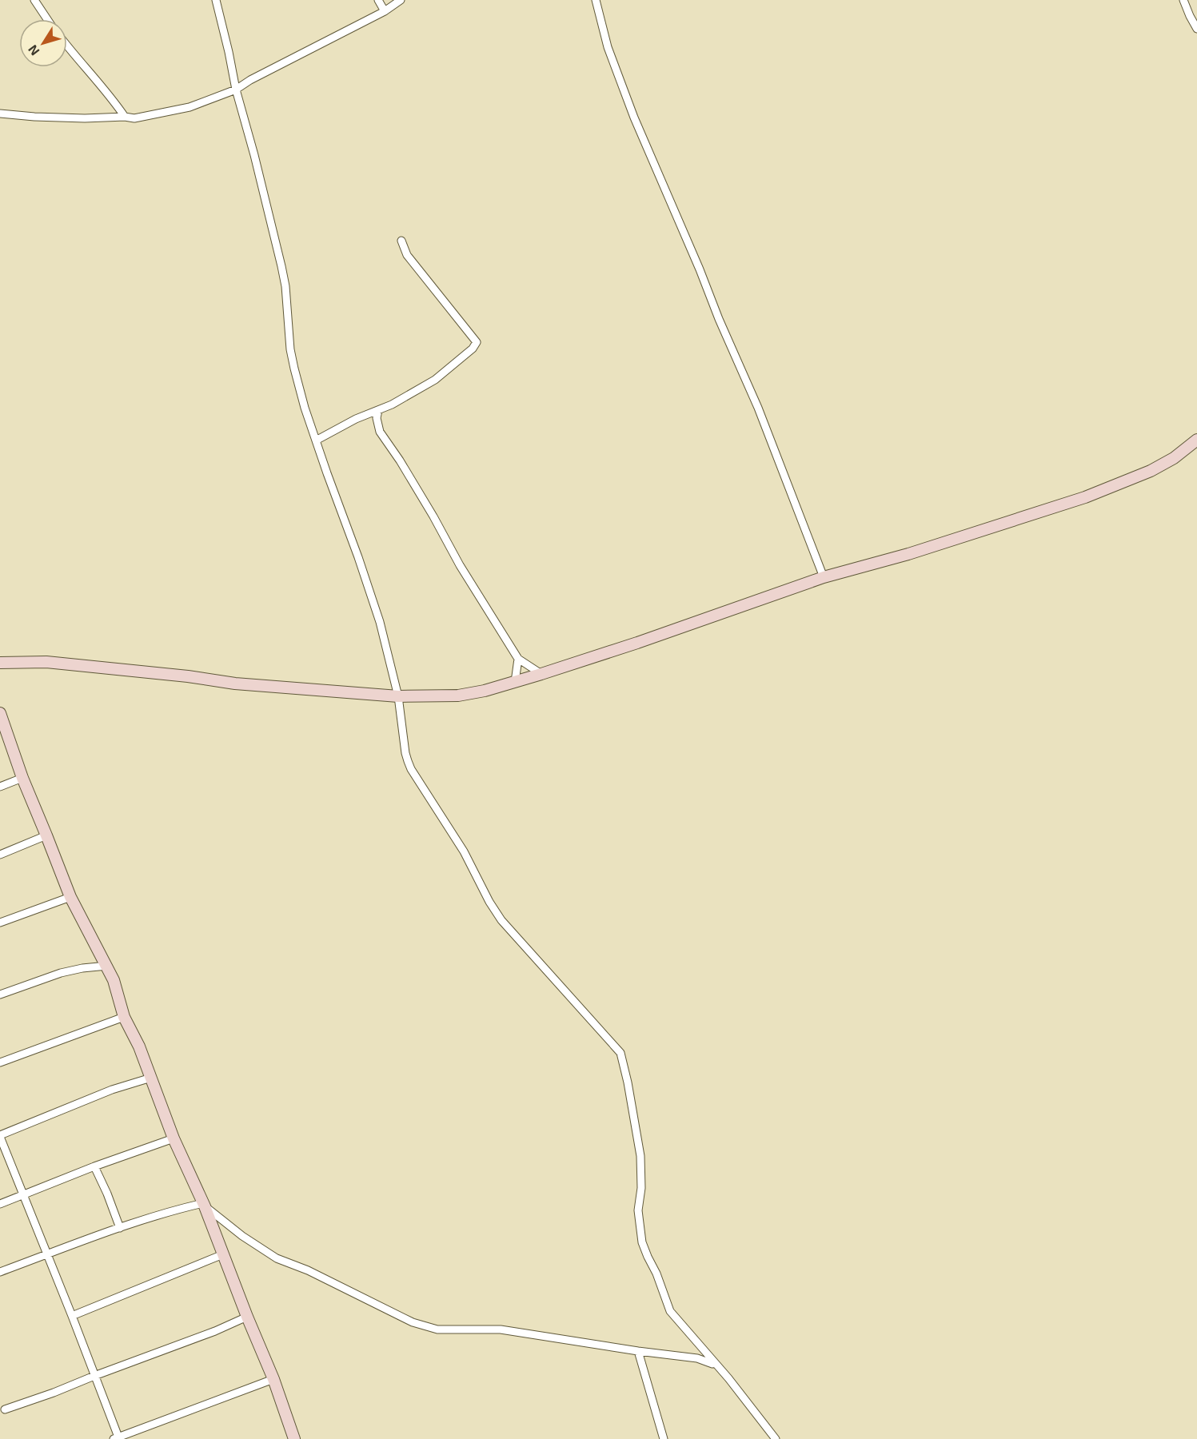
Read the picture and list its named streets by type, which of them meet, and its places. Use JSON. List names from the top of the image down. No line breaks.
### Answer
{"north":"bottom left"}
